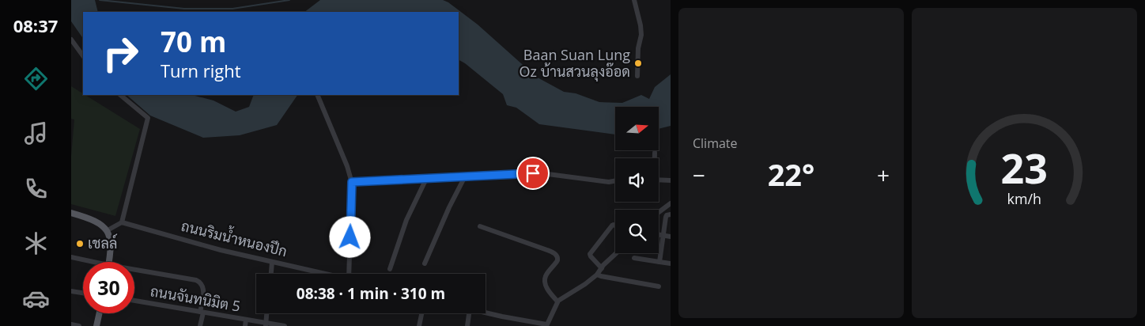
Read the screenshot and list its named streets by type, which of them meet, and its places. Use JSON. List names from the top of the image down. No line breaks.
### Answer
{"streets":{"street":["ถนนริมน้ำหนองปึก","ถนนจันทนิมิต 5"]},"places":["Baan Suan Lung Oz บ้านสวนลุงอ๊อด","เชลล์"],"north":"right","page":{"tabs":"08:37","tile":"Climate","turn":["70 m","Turn right"],"heat":["−","22°","+"],"limit":"30","trip":"08:38 · 1 min · 310 m","gauge":["23","km/h"]}}
